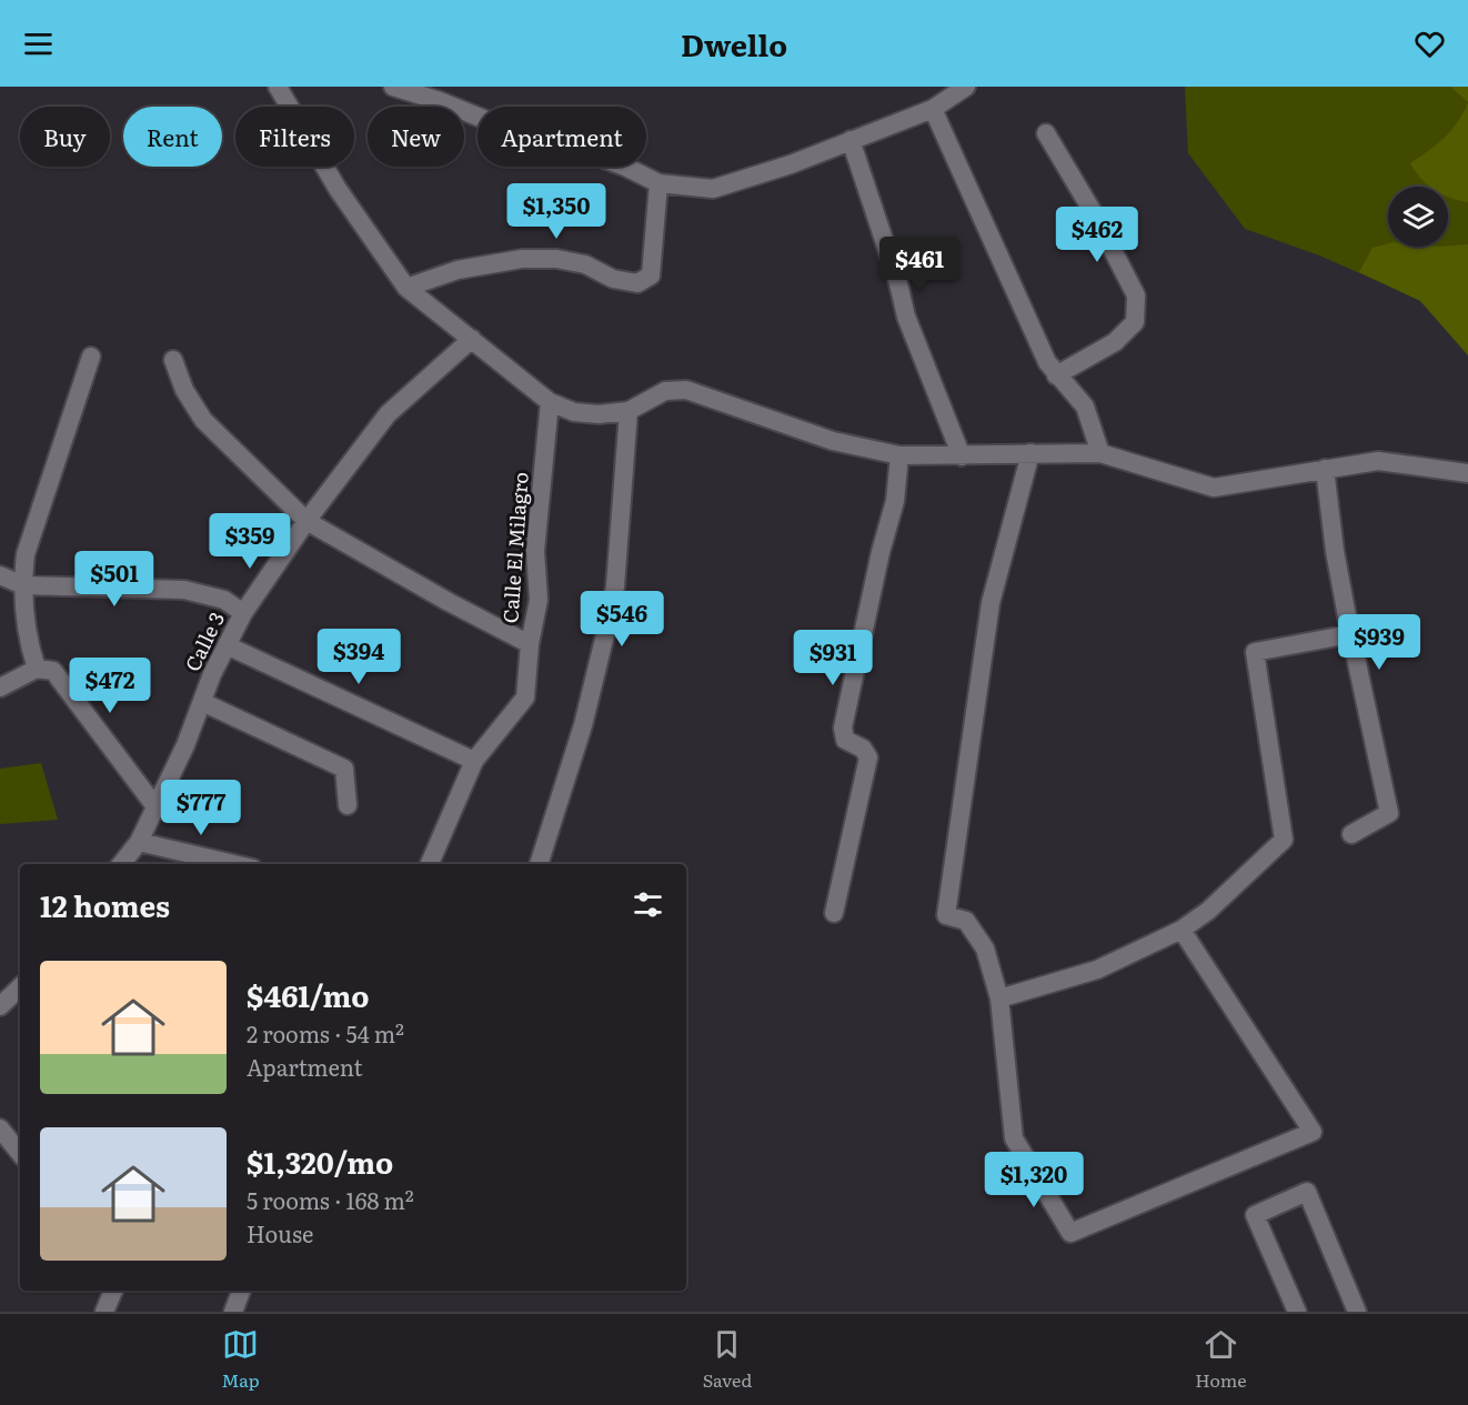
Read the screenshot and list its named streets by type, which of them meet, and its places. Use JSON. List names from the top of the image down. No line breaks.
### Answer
{"streets":{"street":["Calle El Milagro","Calle 3"]},"page":{"header":"Dwello","chip":["Buy","Rent","Filters","New","Apartment"],"price":["$1,350","$462","$461","$359","$501","$546","$939","$394","$931","$472","$777","$1,320"],"heading":"12 homes","list":[{"name":"$461/mo","note":"2 rooms · 54 m² · Apartment"},{"name":"$1,320/mo","note":"5 rooms · 168 m² · House"}],"tabs":["Map","Saved","Home"]}}
